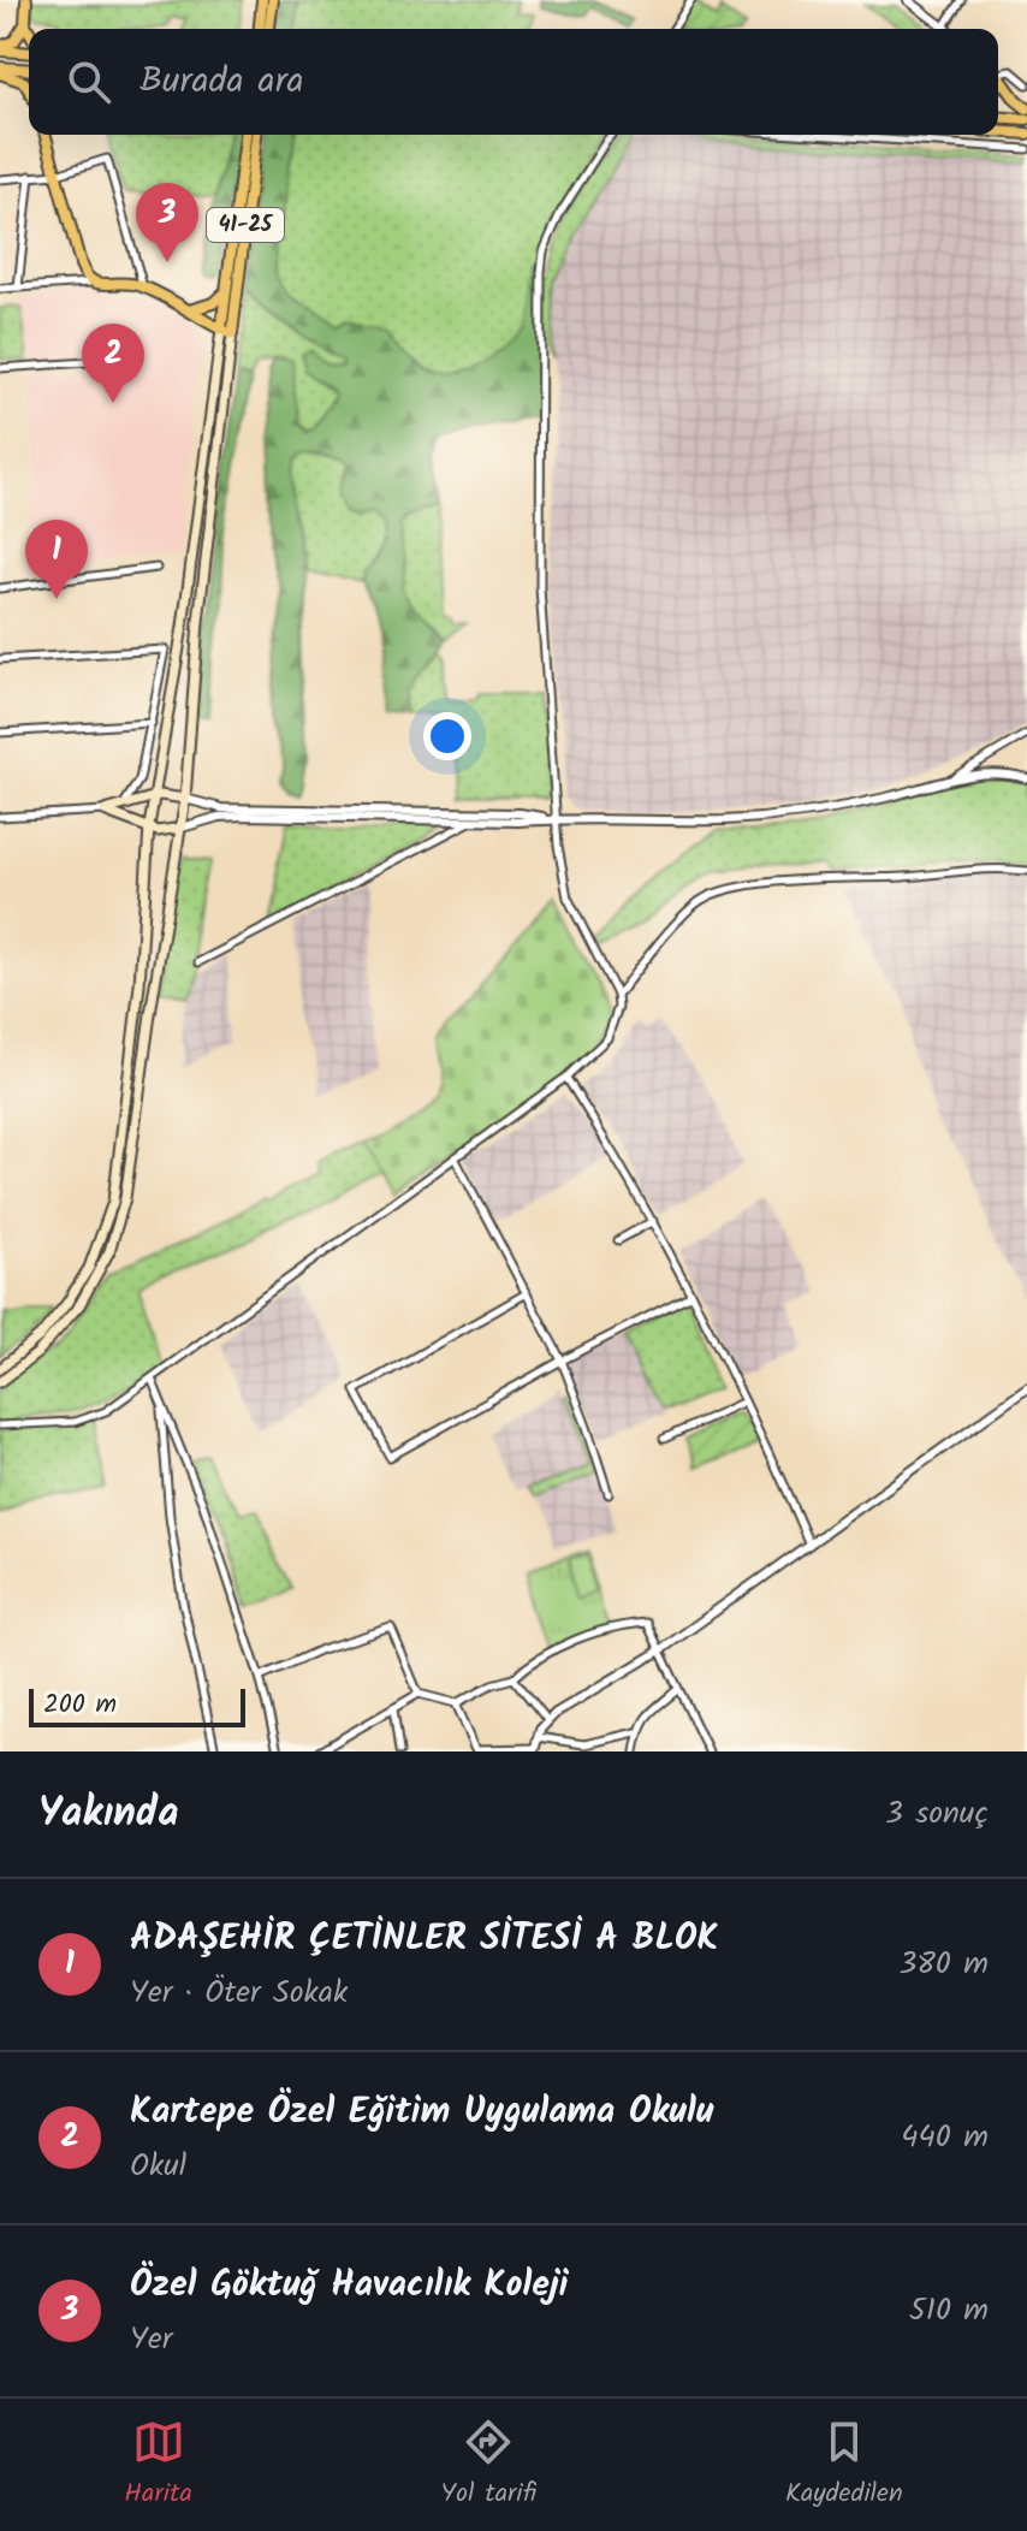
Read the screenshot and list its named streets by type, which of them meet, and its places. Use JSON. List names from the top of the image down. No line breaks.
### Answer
{"streets":{"highway":["41-25"]},"scale_bar":"200 m","page":{"search":"Burada ara","pins":["3","2","1"],"scale":"200 m","heading":["Yakında","3 sonuç"],"list":[{"mark":"1","name":"ADAŞEHİR ÇETİNLER SİTESİ A BLOK","note":"Yer · Öter Sokak","value":"380 m"},{"mark":"2","name":"Kartepe Özel Eğitim Uygulama Okulu","note":"Okul","value":"440 m"},{"mark":"3","name":"Özel Göktuğ Havacılık Koleji","note":"Yer","value":"510 m"}],"nav":["Harita","Yol tarifi","Kaydedilen"]}}
